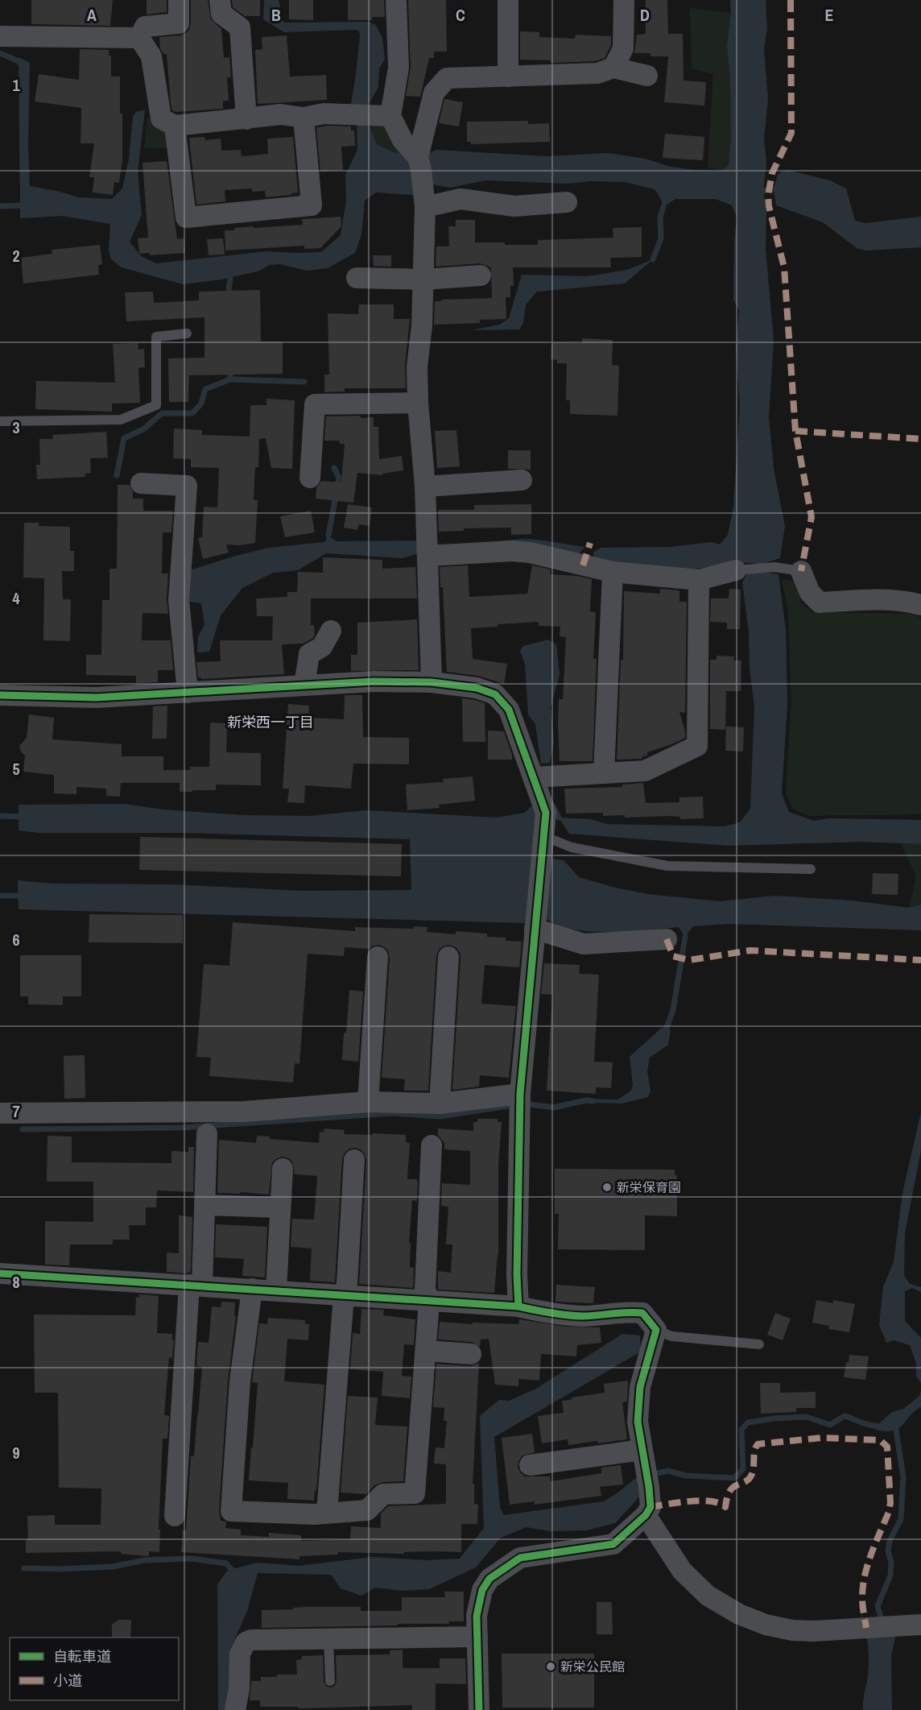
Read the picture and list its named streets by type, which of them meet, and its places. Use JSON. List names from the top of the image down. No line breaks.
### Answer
{"districts":["新栄西一丁目"],"places":["新栄保育園","新栄公民館"],"legend":["自転車道","小道"],"grid":{"columns":["A","B","C","D","E"],"rows":["1","2","3","4","5","6","7","8","9"]}}
